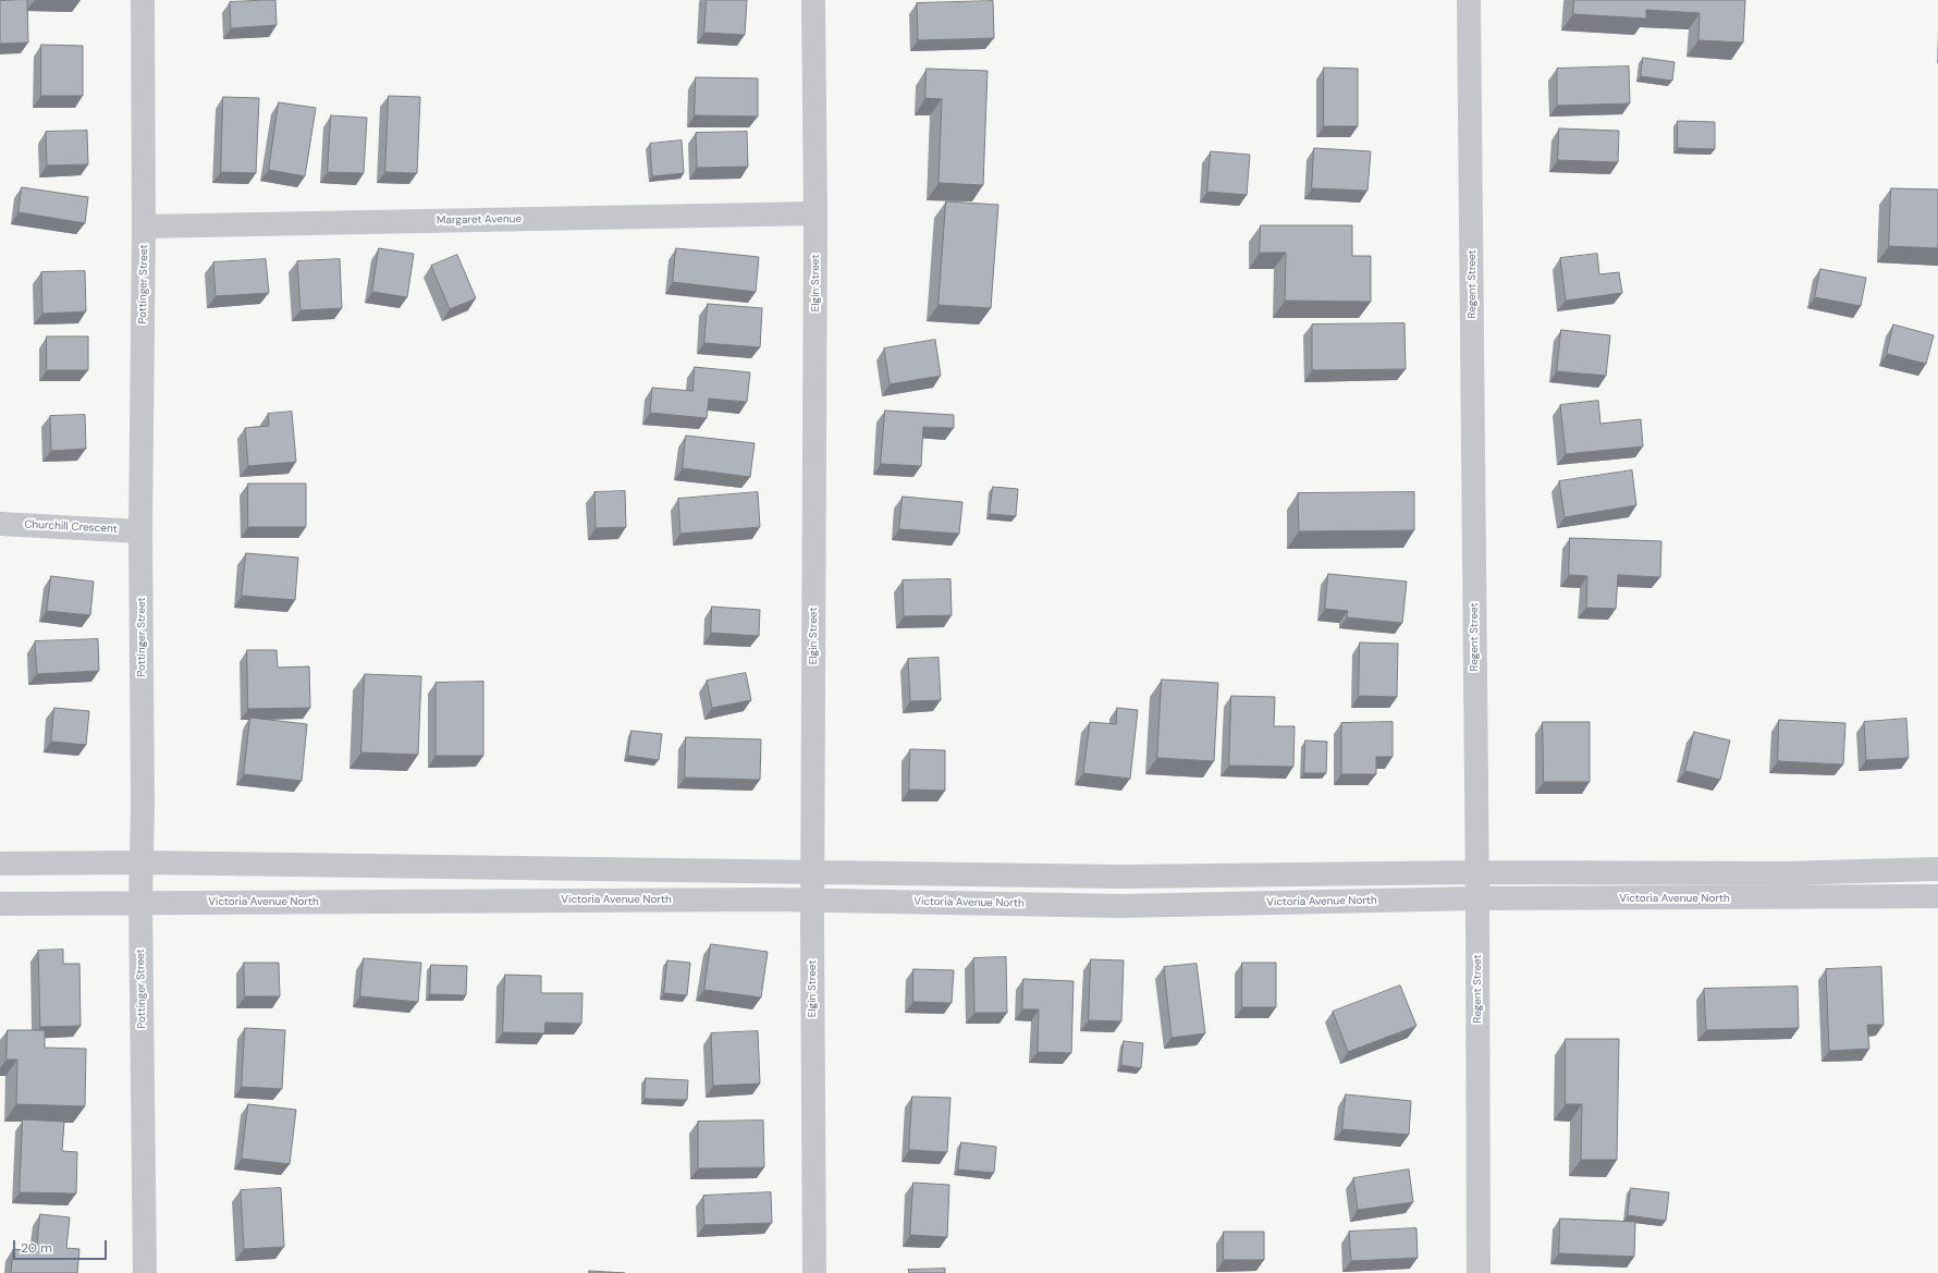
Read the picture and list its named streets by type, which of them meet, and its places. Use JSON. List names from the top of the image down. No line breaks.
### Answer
{"streets":{"street":["Margaret Avenue","Elgin Street","Pottinger Street","Regent Street","Churchill Crescent","Victoria Avenue North"]},"crossings":[["Margaret Avenue","Elgin Street"],["Margaret Avenue","Pottinger Street"],["Elgin Street","Victoria Avenue North"],["Pottinger Street","Churchill Crescent"],["Pottinger Street","Victoria Avenue North"],["Regent Street","Victoria Avenue North"]],"scale_bar":"20 m"}
